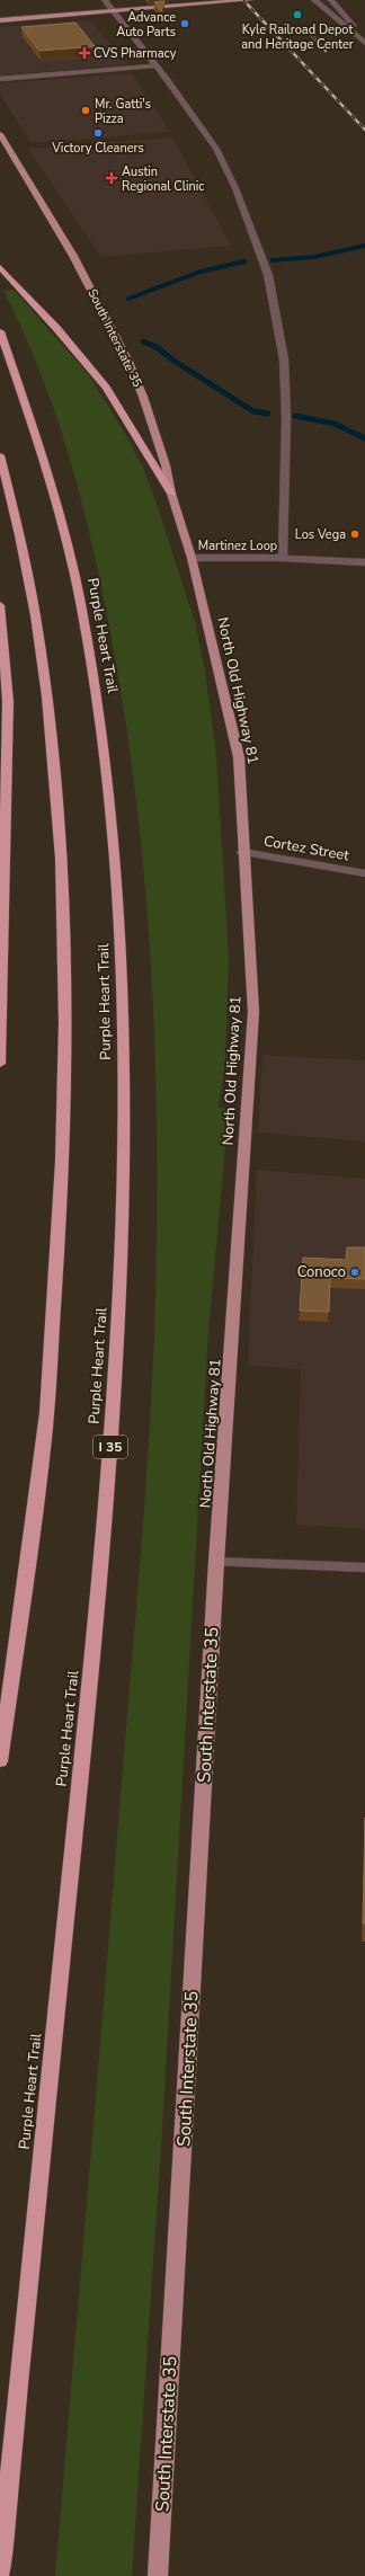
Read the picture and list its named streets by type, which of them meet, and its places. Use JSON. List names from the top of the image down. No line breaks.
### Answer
{"streets":{"highway":["Purple Heart Trail","I 35"],"main road":["South Interstate 35","North Old Highway 81"],"street":["Martinez Loop","Cortez Street"]},"crossings":[["South Interstate 35","Martinez Loop"],["South Interstate 35","North Old Highway 81"],["Martinez Loop","North Old Highway 81"],["North Old Highway 81","Cortez Street"]],"places":{"other":["Kyle Railroad Depot and Heritage Center","Advance Auto Parts","Mr. Gatti's Pizza","Victory Cleaners","Los Vega","Conoco"],"health":["CVS Pharmacy","Austin Regional Clinic"]}}
